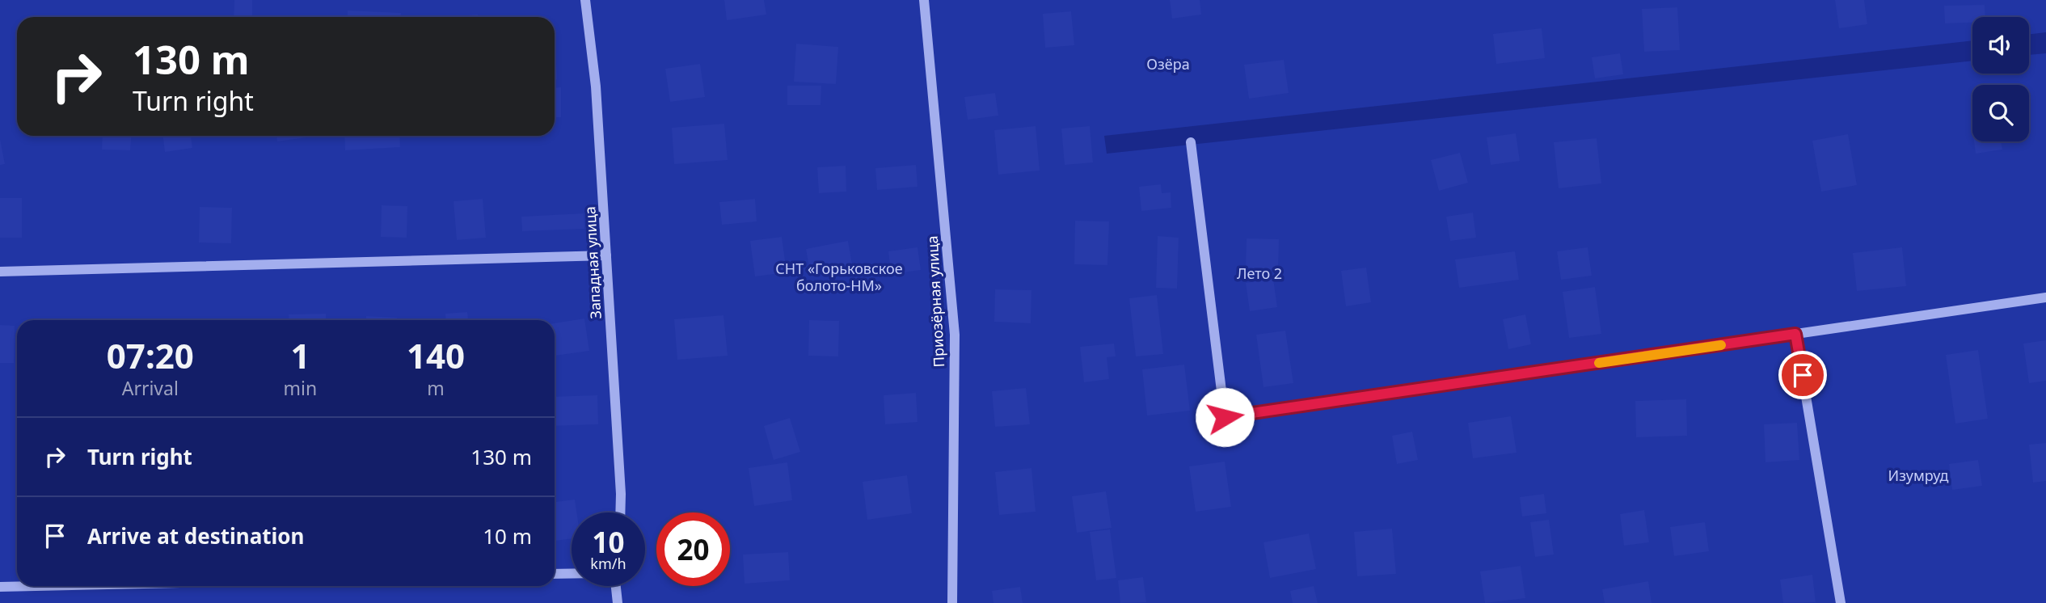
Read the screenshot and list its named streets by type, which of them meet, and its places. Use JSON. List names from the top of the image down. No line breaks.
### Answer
{"streets":{"street":["Западная улица","Приозёрная улица"]},"parks":["Озёра","СНТ «Горьковское болото-НМ»","Лето 2","Изумруд"],"page":{"turn":["130 m","Turn right"],"eta":["07:20","Arrival","1","min","140","m"],"list":[{"name":"Turn right","value":"130 m"},{"name":"Arrive at destination","value":"10 m"}],"speed":"10 km/h","limit":"20"}}
